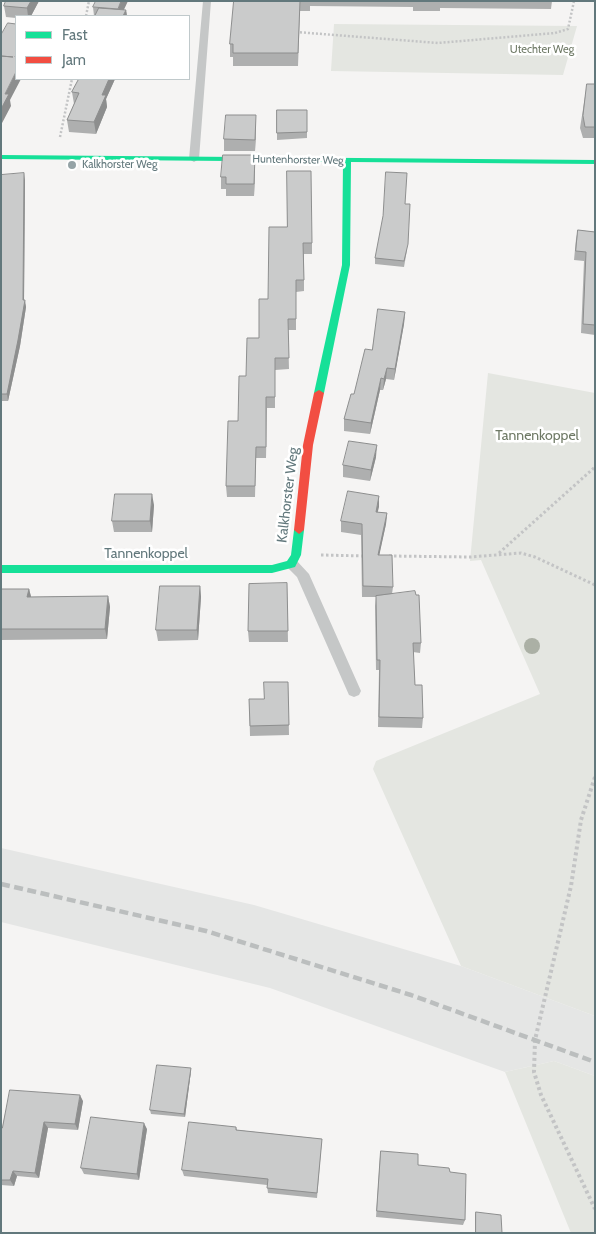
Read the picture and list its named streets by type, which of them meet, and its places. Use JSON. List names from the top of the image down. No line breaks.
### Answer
{"streets":{"street":["Huntenhorster Weg","Kalkhorster Weg","Tannenkoppel"]},"crossings":[["Huntenhorster Weg","Kalkhorster Weg"],["Kalkhorster Weg","Tannenkoppel"]],"parks":["Utechter Weg","Tannenkoppel"],"places":["Kalkhorster Weg"],"legend":["Fast","Jam"]}
